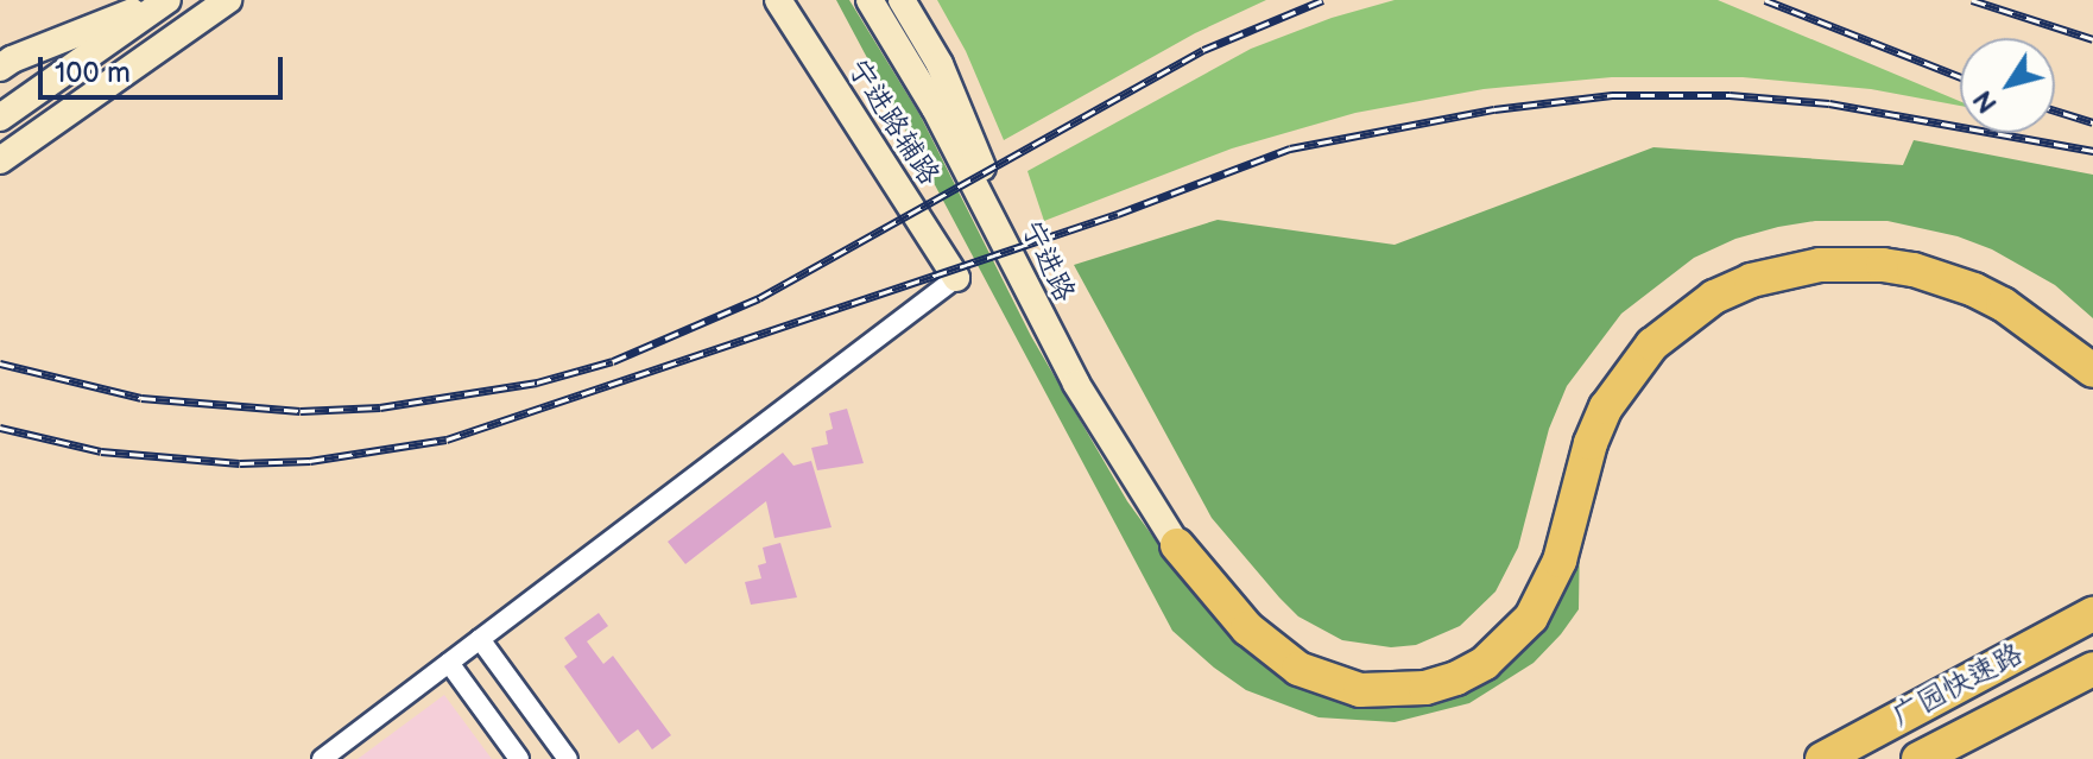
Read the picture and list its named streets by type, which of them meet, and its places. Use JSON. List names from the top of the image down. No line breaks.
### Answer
{"streets":{"highway":["广园快速路"],"street":["宁进路辅路","宁进路"]},"crossings":[["宁进路辅路","宁进路"]],"scale_bar":"100 m","north":"bottom left"}
